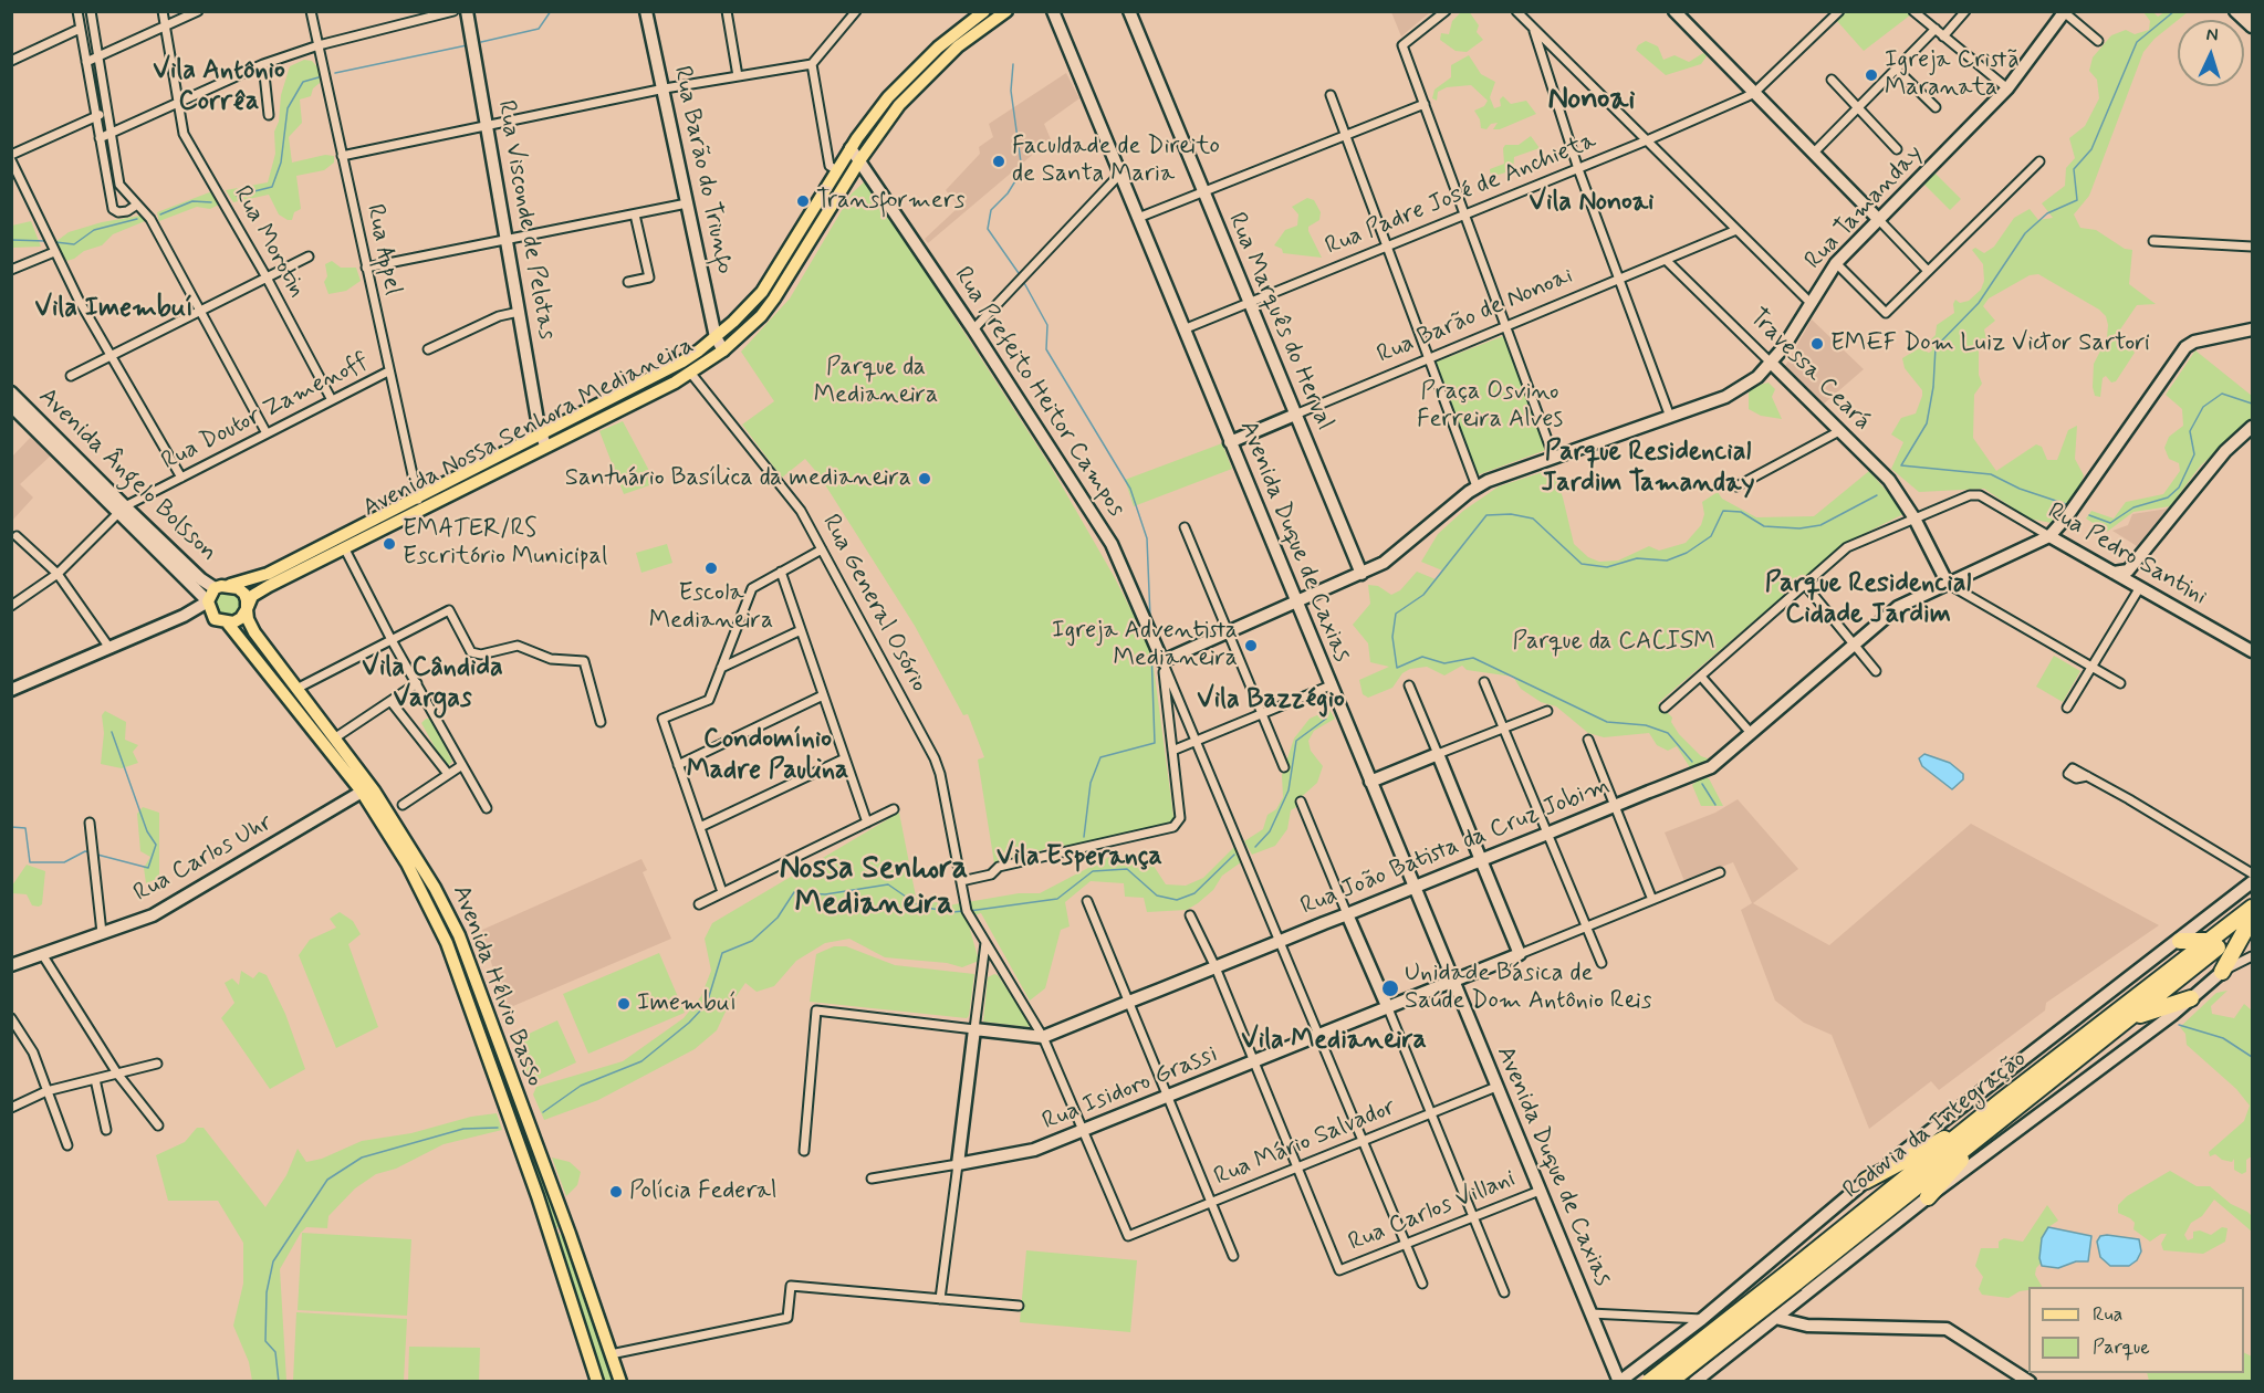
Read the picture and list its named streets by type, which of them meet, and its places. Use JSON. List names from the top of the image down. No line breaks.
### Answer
{"streets":{"highway":["Rodovia da Integração"],"main road":["Avenida Nossa Senhora Medianeira","Avenida Hélvio Basso"],"street":["Rua Barão do Triunfo","Rua Padre José de Anchieta","Rua Tamanday","Rua Visconde de Pelotas","Rua Morotin","Rua Appel","Rua Barão de Nonoai","Rua Marquês do Herval","Travessa Ceará","Rua Prefeito Heitor Campos","Rua Doutor Zamenoff","Avenida Ângelo Bolsson","Avenida Duque de Caxias","Rua Pedro Santini","Rua General Osório","Rua João Batista da Cruz Jobim","Rua Carlos Uhr","Rua Isidoro Grassi","Rua Mário Salvador","Rua Carlos Villani"]},"crossings":[["Rua Barão do Triunfo","Avenida Nossa Senhora Medianeira"],["Rua Padre José de Anchieta","Rua Marquês do Herval"],["Rua Padre José de Anchieta","Avenida Duque de Caxias"],["Rua Tamanday","Rua Marquês do Herval"],["Rua Tamanday","Travessa Ceará"],["Rua Tamanday","Rua Prefeito Heitor Campos"],["Rua Tamanday","Avenida Duque de Caxias"],["Rua Visconde de Pelotas","Avenida Nossa Senhora Medianeira"],["Rua Morotin","Rua Doutor Zamenoff"],["Rua Appel","Rua Doutor Zamenoff"],["Rua Appel","Avenida Nossa Senhora Medianeira"],["Rua Barão de Nonoai","Rua Marquês do Herval"],["Rua Barão de Nonoai","Travessa Ceará"],["Rua Barão de Nonoai","Avenida Duque de Caxias"],["Travessa Ceará","Rua Pedro Santini"],["Travessa Ceará","Rua João Batista da Cruz Jobim"],["Rua Prefeito Heitor Campos","Avenida Nossa Senhora Medianeira"],["Rua Doutor Zamenoff","Avenida Ângelo Bolsson"],["Avenida Nossa Senhora Medianeira","Avenida Ângelo Bolsson"],["Avenida Nossa Senhora Medianeira","Rua General Osório"],["Avenida Nossa Senhora Medianeira","Avenida Hélvio Basso"],["Avenida Ângelo Bolsson","Avenida Hélvio Basso"],["Avenida Duque de Caxias","Rua João Batista da Cruz Jobim"],["Avenida Duque de Caxias","Rua Isidoro Grassi"],["Avenida Duque de Caxias","Rua Mário Salvador"],["Avenida Duque de Caxias","Rua Carlos Villani"],["Rua Pedro Santini","Rua João Batista da Cruz Jobim"],["Rua General Osório","Rua João Batista da Cruz Jobim"],["Rua General Osório","Rua Isidoro Grassi"],["Rua General Osório","Rua Mário Salvador"],["Rua Carlos Uhr","Avenida Hélvio Basso"],["Rua Mário Salvador","Rua Carlos Villani"]],"districts":["Vila Antônio Corrêa","Nonoai","Vila Nonoai","Vila Imembuí","Parque Residencial Jardim Tamanday","Parque Residencial Cidade Jardim","Vila Cândida Vargas","Vila Bazzégio","Condomínio Madre Paulina","Vila Esperança","Nossa Senhora Medianeira","Vila Medianeira"],"parks":["Parque da Medianeira","Praça Osvino Ferreira Alves","Parque da CACISM"],"places":["Igreja Cristã Maranata","Faculdade de Direito de Santa Maria","Transformers","EMEF Dom Luiz Victor Sartori","Santuário Basílica da medianeira","EMATER/RS Escritório Municipal","Escola Medianeira","Igreja Adventista Medianeira","Unidade Básica de Saúde Dom Antônio Reis","Imembuí","Polícia Federal"],"legend":["Rua","Parque"],"north":"top"}
